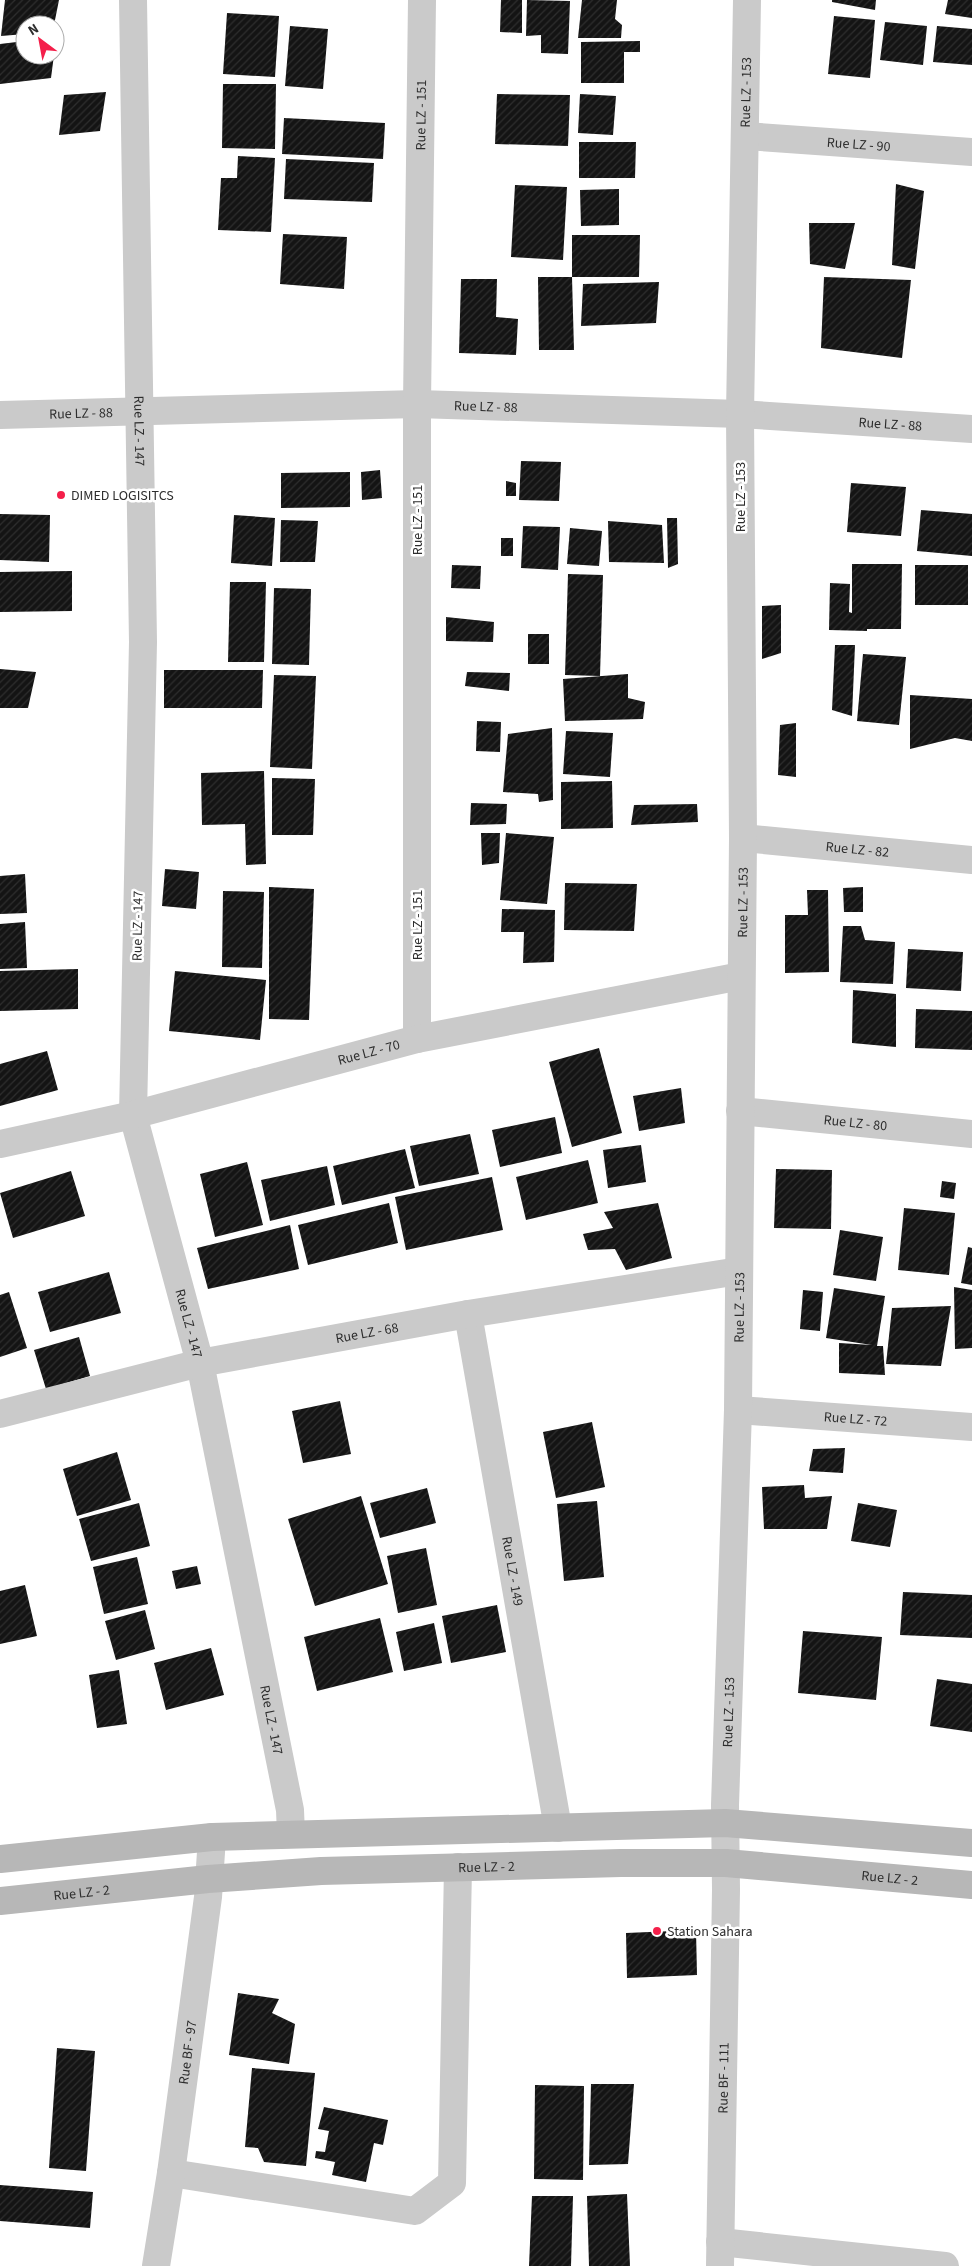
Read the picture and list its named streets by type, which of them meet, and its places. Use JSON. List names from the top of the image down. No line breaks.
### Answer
{"streets":{"main road":["Rue LZ - 2"],"street":["Rue LZ - 153","Rue LZ - 151","Rue LZ - 90","Rue LZ - 88","Rue LZ - 147","Rue LZ - 82","Rue LZ - 70","Rue LZ - 80","Rue LZ - 68","Rue LZ - 72","Rue LZ - 149","Rue BF - 97","Rue BF - 111"]},"crossings":[["Rue LZ - 153","Rue LZ - 90"],["Rue LZ - 153","Rue LZ - 88"],["Rue LZ - 153","Rue LZ - 82"],["Rue LZ - 153","Rue LZ - 70"],["Rue LZ - 153","Rue LZ - 80"],["Rue LZ - 153","Rue LZ - 68"],["Rue LZ - 153","Rue LZ - 72"],["Rue LZ - 153","Rue LZ - 2"],["Rue LZ - 153","Rue BF - 111"],["Rue LZ - 151","Rue LZ - 88"],["Rue LZ - 151","Rue LZ - 70"],["Rue LZ - 88","Rue LZ - 147"],["Rue LZ - 147","Rue LZ - 70"],["Rue LZ - 147","Rue LZ - 68"],["Rue LZ - 68","Rue LZ - 149"],["Rue LZ - 2","Rue BF - 97"],["Rue LZ - 2","Rue BF - 111"]],"places":["DIMED LOGISITCS","Station Sahara"],"north":"top left"}
